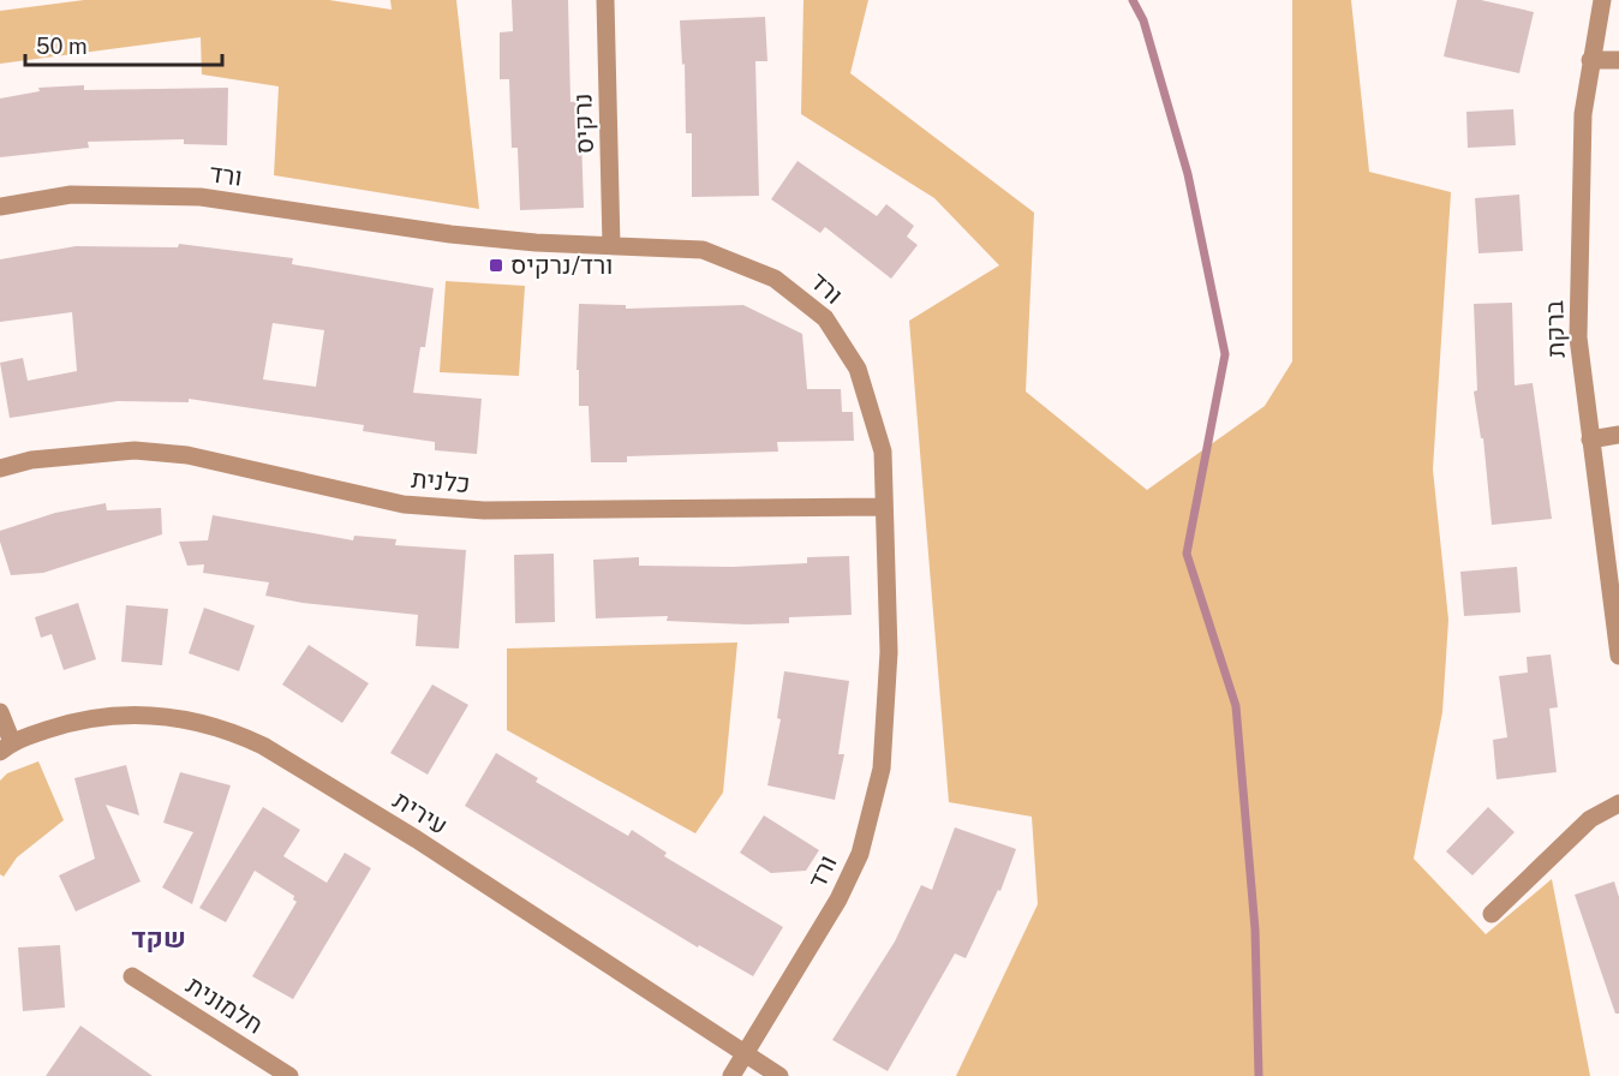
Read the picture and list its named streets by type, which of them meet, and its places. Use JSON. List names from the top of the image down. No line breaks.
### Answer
{"streets":{"street":["נרקיס","ורד","ברקת","כלנית","עירית","חלמונית"]},"crossings":[["נרקיס","ורד"],["ורד","כלנית"],["ורד","עירית"]],"districts":["שקד"],"places":{"transit":["ורד/נרקיס"]},"scale_bar":"50 m"}
